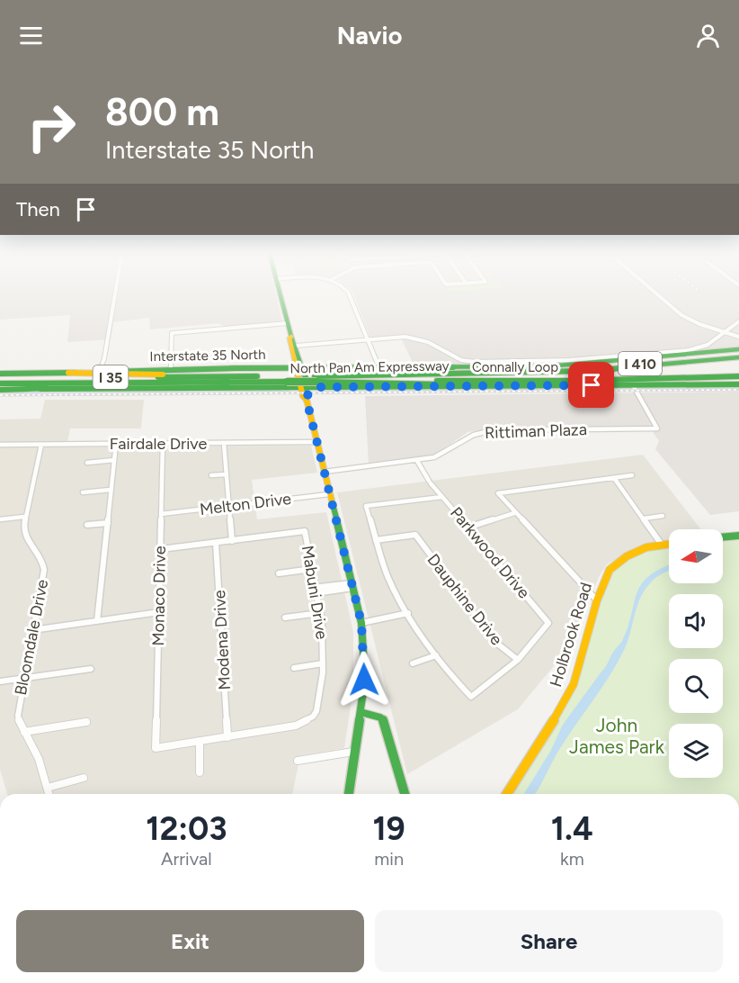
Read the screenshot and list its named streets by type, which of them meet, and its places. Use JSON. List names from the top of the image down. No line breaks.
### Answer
{"streets":{"main road":["Interstate 35 North","I 410","North Pan Am Expressway","Connally Loop","I 35","Holbrook Road"],"street":["Rittiman Plaza","Fairdale Drive","Melton Drive","Parkwood Drive","Mabuni Drive","Monaco Drive","Dauphine Drive","Bloomdale Drive","Modena Drive"]},"crossings":[["Interstate 35 North","North Pan Am Expressway"],["North Pan Am Expressway","Connally Loop"],["Rittiman Plaza","Parkwood Drive"],["Fairdale Drive","Monaco Drive"],["Fairdale Drive","Bloomdale Drive"],["Melton Drive","Monaco Drive"],["Parkwood Drive","Dauphine Drive"],["Mabuni Drive","Modena Drive"]],"parks":["John James Park"],"north":"left","page":{"header":"Navio","turn":["800 m","Interstate 35 North"],"then":"Then","eta":["12:03","Arrival","19","min","1.4","km"],"buttons":["Exit","Share"]}}
